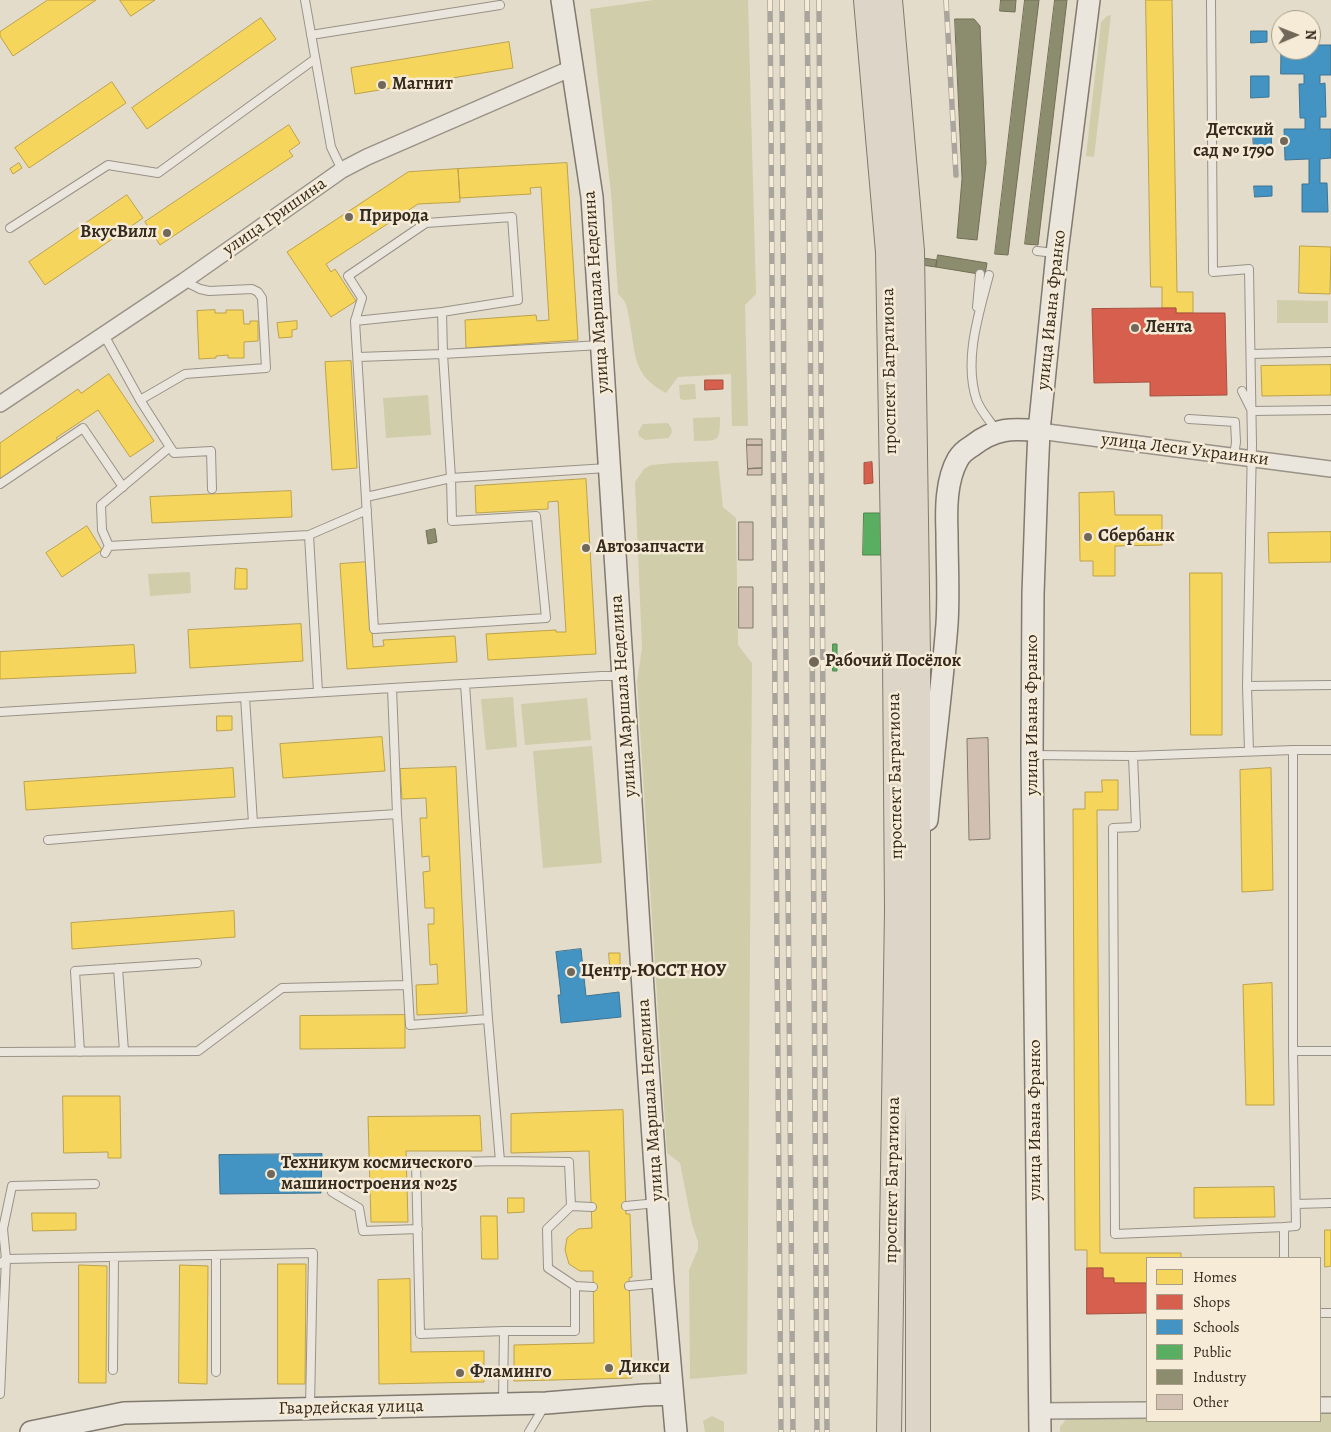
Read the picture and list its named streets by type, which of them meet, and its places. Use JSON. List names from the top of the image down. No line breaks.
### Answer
{"streets":{"main road":["проспект Багратиона"],"street":["улица Гришина","улица Маршала Неделина","улица Ивана Франко","улица Леси Украинки","Гвардейская улица"]},"crossings":[["улица Гришина","улица Маршала Неделина"],["улица Маршала Неделина","Гвардейская улица"],["улица Ивана Франко","улица Леси Украинки"]],"places":["Магнит","Детский сад № 1790","Природа","ВкусВилл","Лента","Сбербанк","Автозапчасти","Рабочий Посёлок","Центр-ЮССТ НОУ","Техникум космического машиностроения №25","Дикси","Фламинго"],"legend":["Homes","Shops","Schools","Public","Industry","Other"],"north":"right"}
